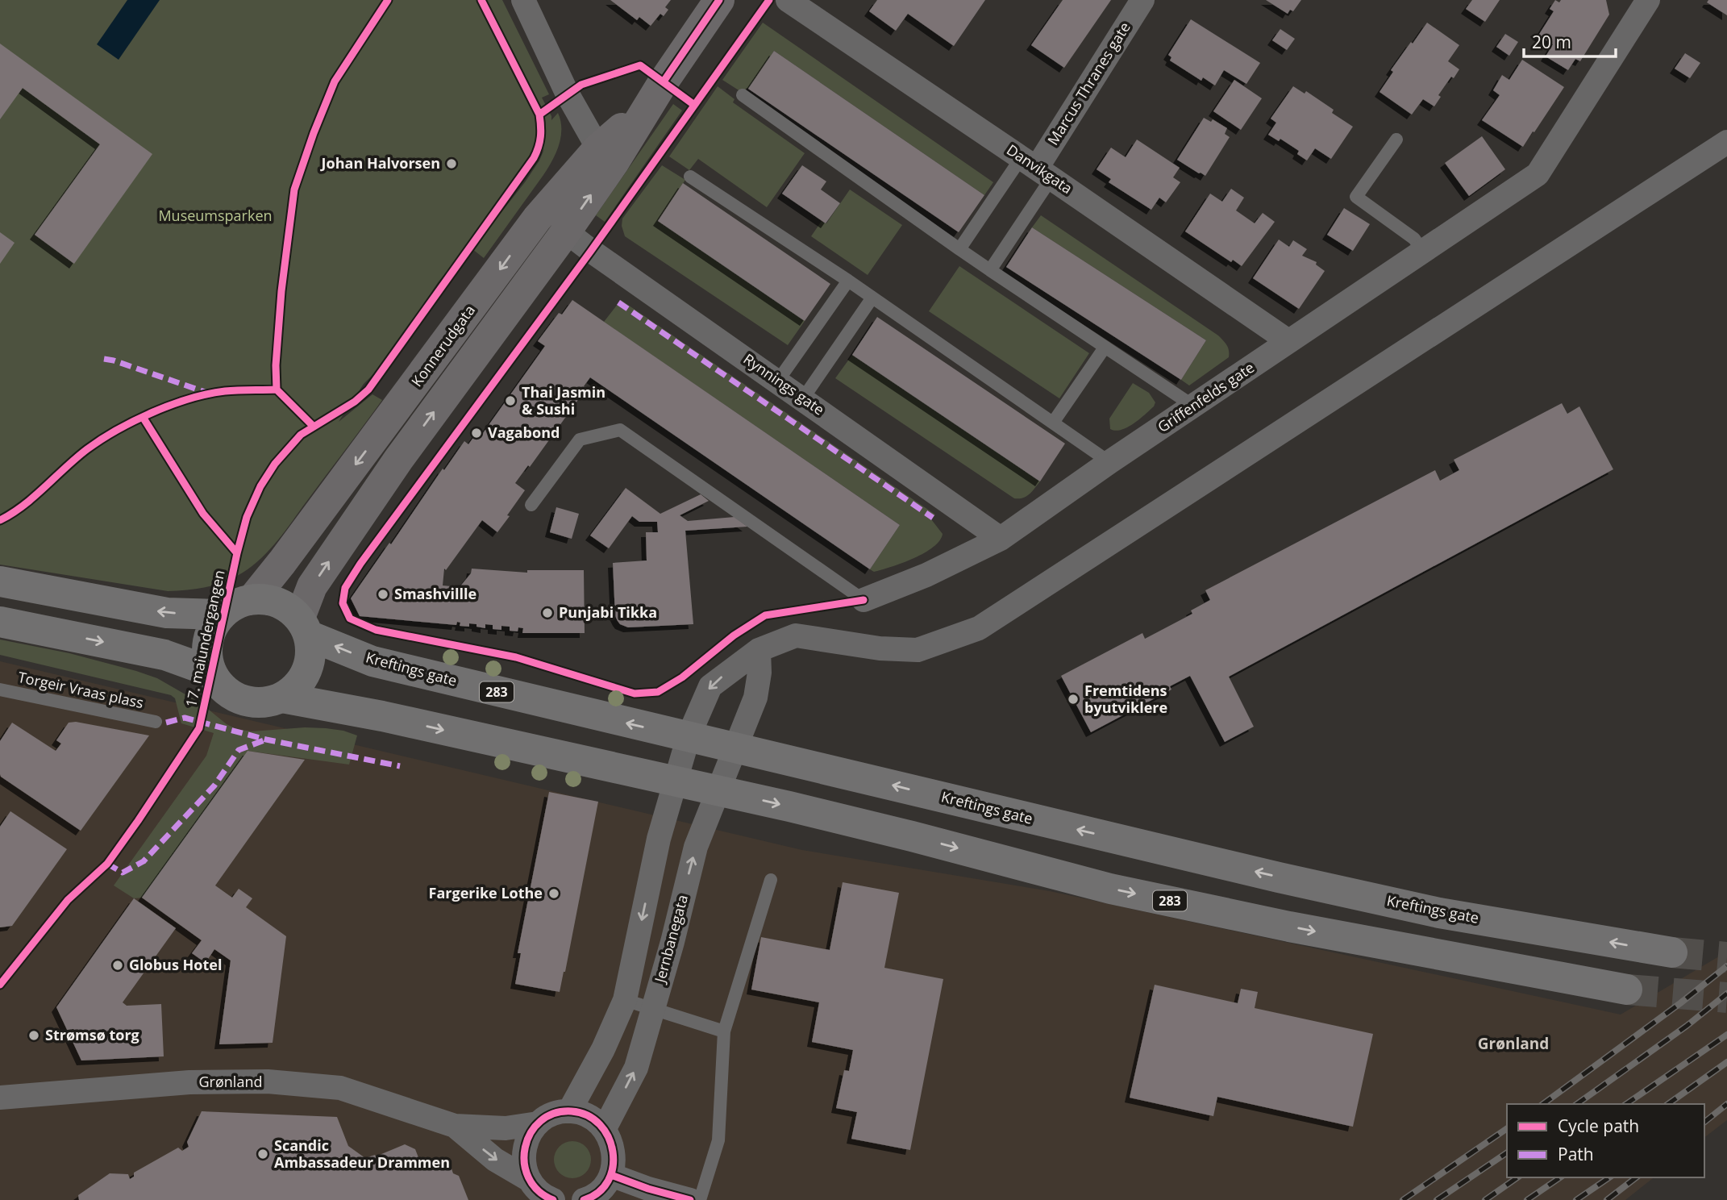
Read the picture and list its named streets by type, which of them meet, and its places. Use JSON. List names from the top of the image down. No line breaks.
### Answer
{"streets":{"main road":["Konnerudgata","Kreftings gate","283"],"street":["Marcus Thranes gate","Danvikgata","Rynnings gate","Griffenfelds gate","Jernbanegata","Grønland"],"lane":["Torgeir Vraas plass"],"cycle path":["17. maiundergangen"]},"crossings":[["Marcus Thranes gate","Danvikgata"],["Danvikgata","Griffenfelds gate"],["Konnerudgata","Rynnings gate"],["Konnerudgata","Kreftings gate"],["Konnerudgata","283"],["Rynnings gate","Griffenfelds gate"],["Kreftings gate","283"],["Kreftings gate","Jernbanegata"],["283","Jernbanegata"]],"districts":["Grønland"],"parks":["Museumsparken"],"places":["Johan Halvorsen","Thai Jasmin & Sushi","Vagabond","Smashvillle","Punjabi Tikka","Fremtidens byutviklere","Fargerike Lothe","Globus Hotel","Strømsø torg","Scandic Ambassadeur Drammen"],"legend":["Cycle path","Path"],"scale_bar":"20 m"}
